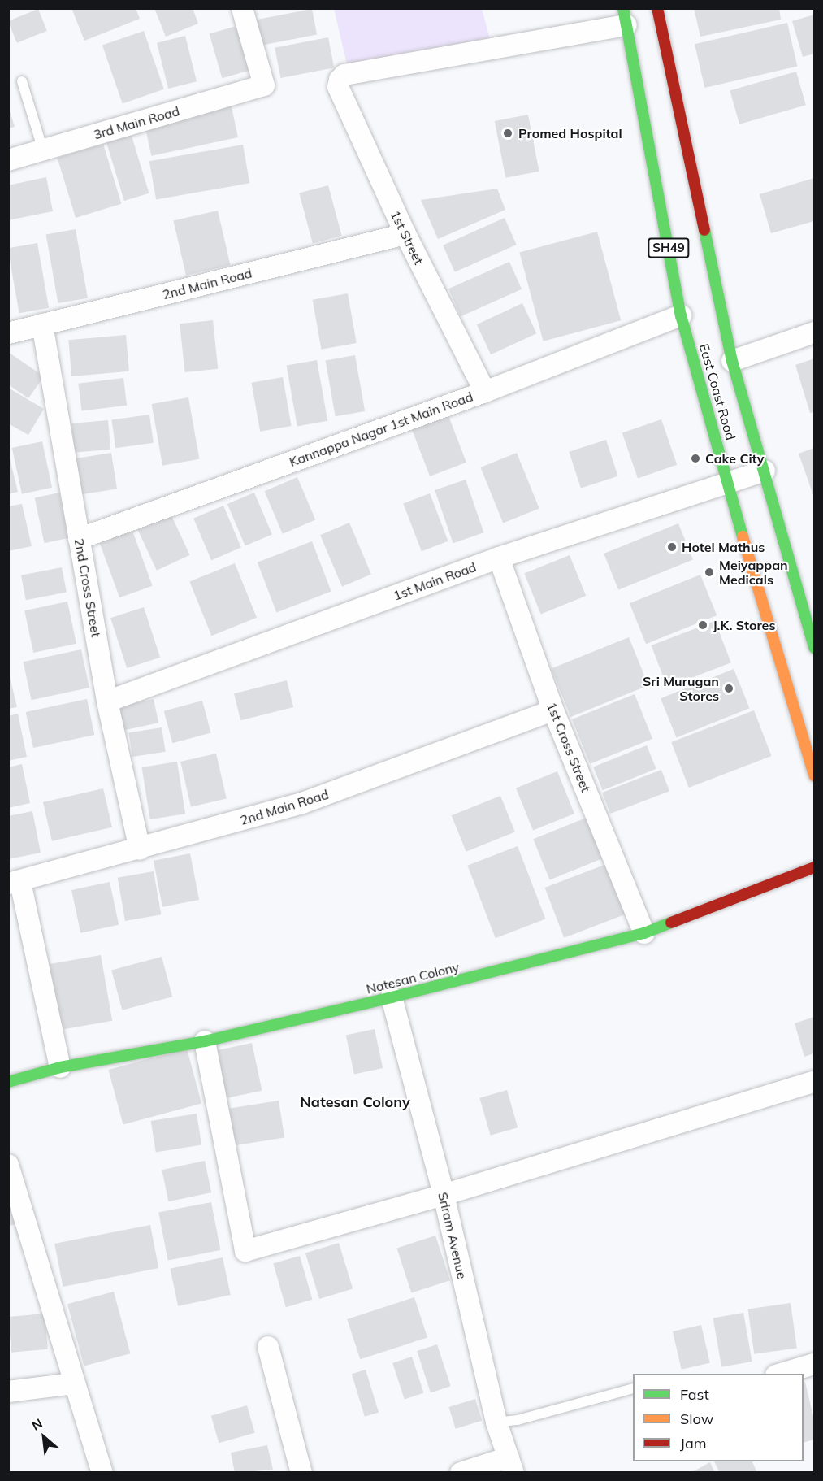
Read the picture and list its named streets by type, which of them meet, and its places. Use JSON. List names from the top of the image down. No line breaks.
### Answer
{"streets":{"main road":["SH49","East Coast Road","Natesan Colony"],"street":["3rd Main Road","1st Street","2nd Main Road","Kannappa Nagar 1st Main Road","1st Main Road","2nd Cross Street","1st Cross Street","Sriram Avenue"]},"crossings":[["1st Street","2nd Main Road"],["1st Street","East Coast Road"],["1st Street","Kannappa Nagar 1st Main Road"],["2nd Main Road","2nd Cross Street"],["2nd Main Road","1st Cross Street"],["East Coast Road","Kannappa Nagar 1st Main Road"],["East Coast Road","1st Main Road"],["Kannappa Nagar 1st Main Road","2nd Cross Street"],["1st Main Road","2nd Cross Street"],["1st Main Road","1st Cross Street"],["1st Cross Street","Natesan Colony"],["Natesan Colony","Sriram Avenue"]],"districts":["Natesan Colony"],"places":["Promed Hospital","Cake City","Hotel Mathus","Meiyappan Medicals","J.K. Stores","Sri Murugan Stores"],"legend":["Fast","Slow","Jam"],"north":"top left"}
